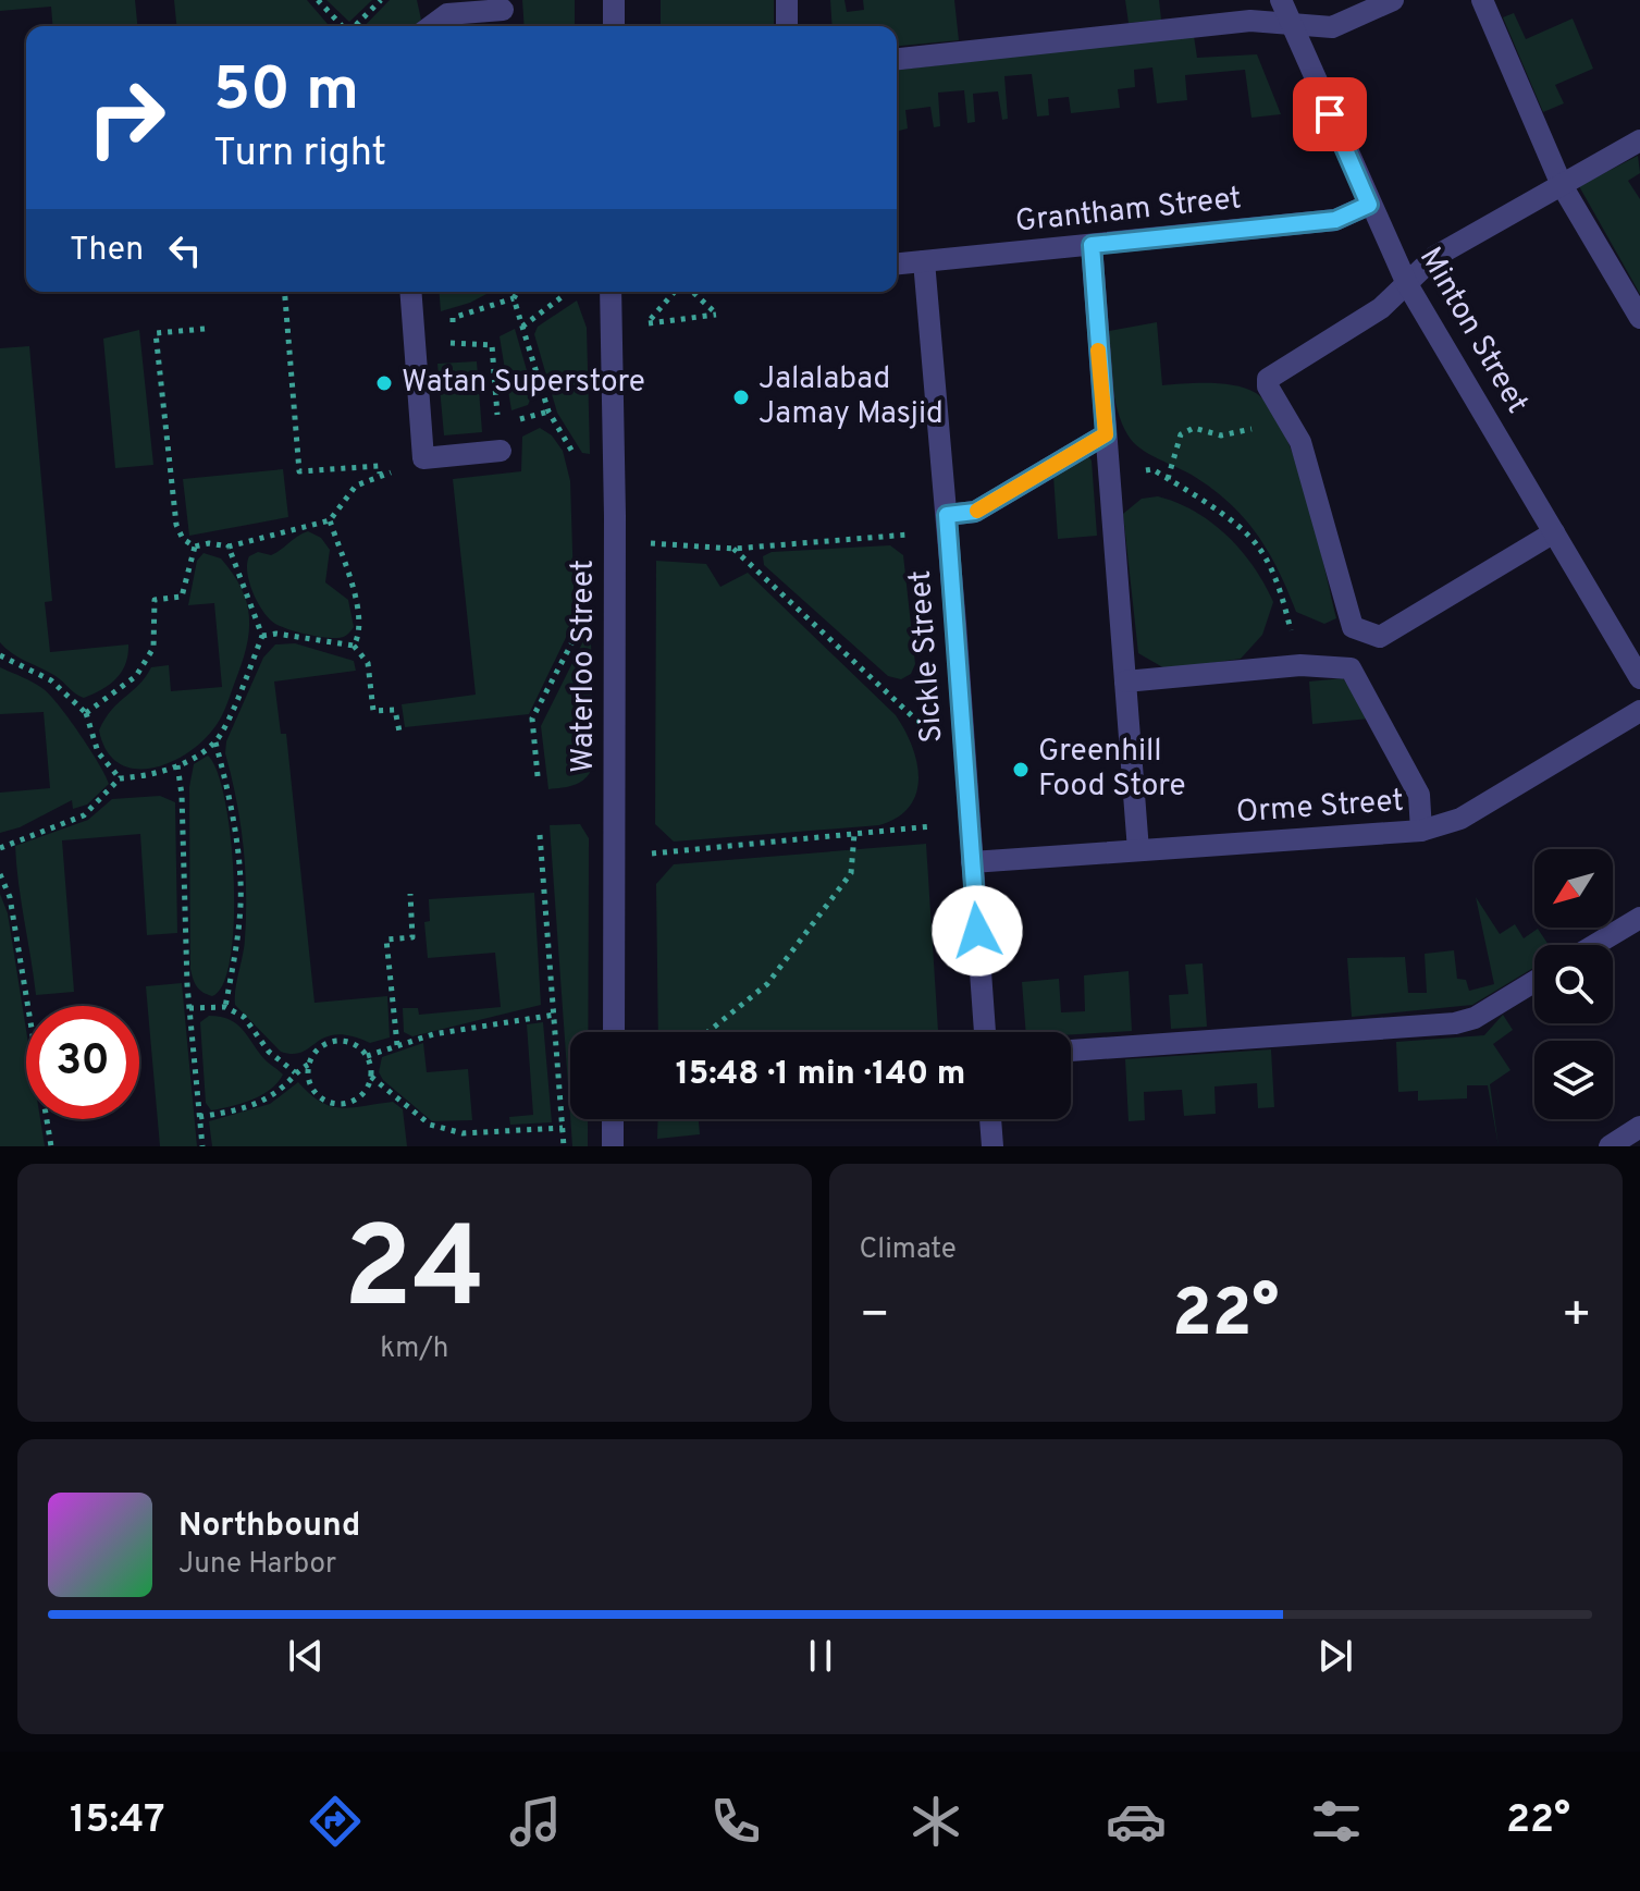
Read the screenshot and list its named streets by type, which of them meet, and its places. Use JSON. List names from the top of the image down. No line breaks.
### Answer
{"streets":{"street":["Grantham Street","Minton Street","Sickle Street","Waterloo Street","Orme Street"]},"crossings":[["Grantham Street","Minton Street"],["Grantham Street","Sickle Street"],["Sickle Street","Orme Street"]],"places":["Watan Superstore","Jalalabad Jamay Masjid","Greenhill Food Store"],"north":"bottom left","page":{"turn":["50 m","Turn right"],"then":"Then","limit":"30","trip":"15:48 · 1 min · 140 m","tile":[["24","km/h"],"Climate"],"heat":["−","22°","+"],"song":["Northbound","June Harbor"],"tabs":["15:47","22°"]}}
